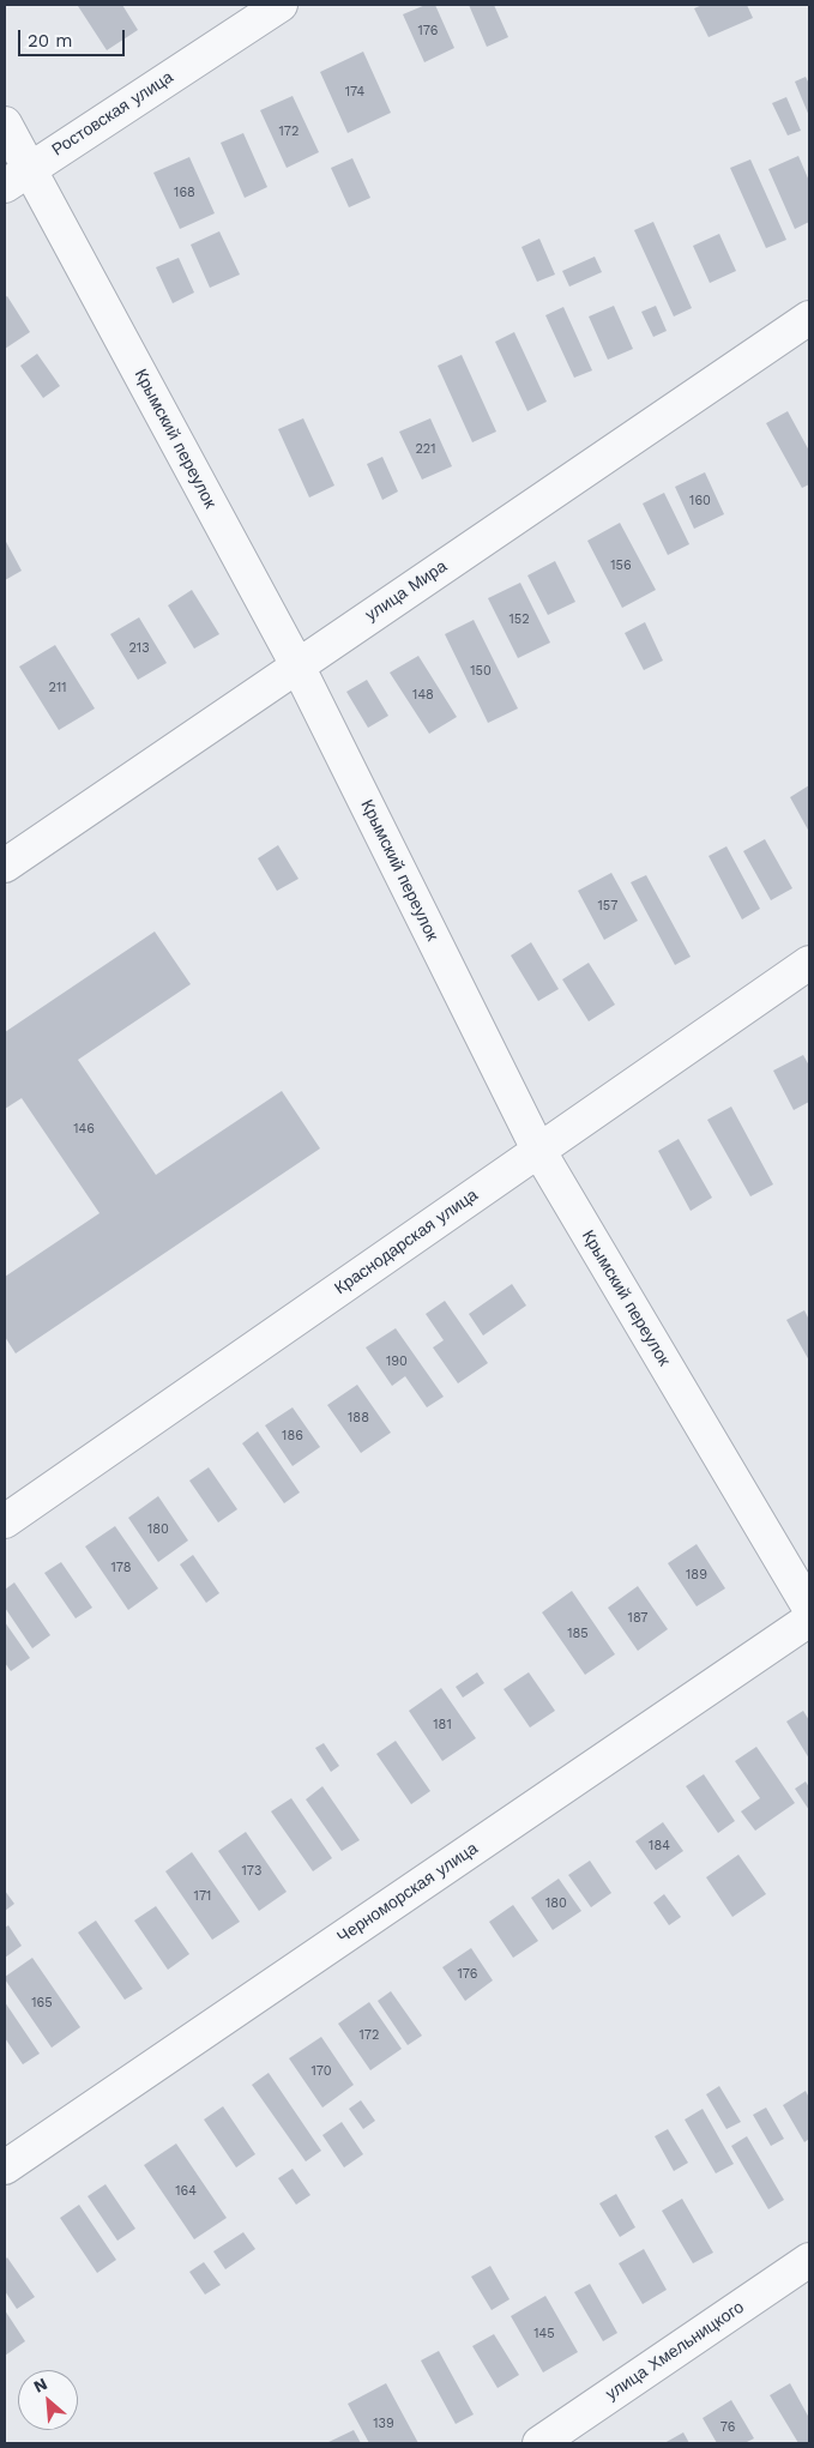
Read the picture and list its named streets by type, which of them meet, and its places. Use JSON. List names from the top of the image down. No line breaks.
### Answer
{"streets":{"street":["Ростовская улица","Крымский переулок","улица Мира","Краснодарская улица","Черноморская улица","улица Хмельницкого"]},"crossings":[["Ростовская улица","Крымский переулок"],["Крымский переулок","улица Мира"],["Крымский переулок","Краснодарская улица"]],"house_numbers":["176","174","172","168","221","160","156","152","213","150","211","148","157","146","190","188","186","180","178","189","187","185","181","184","173","171","180","176","165","172","170","164","145","139","76"],"scale_bar":"20 m","north":"top left"}
